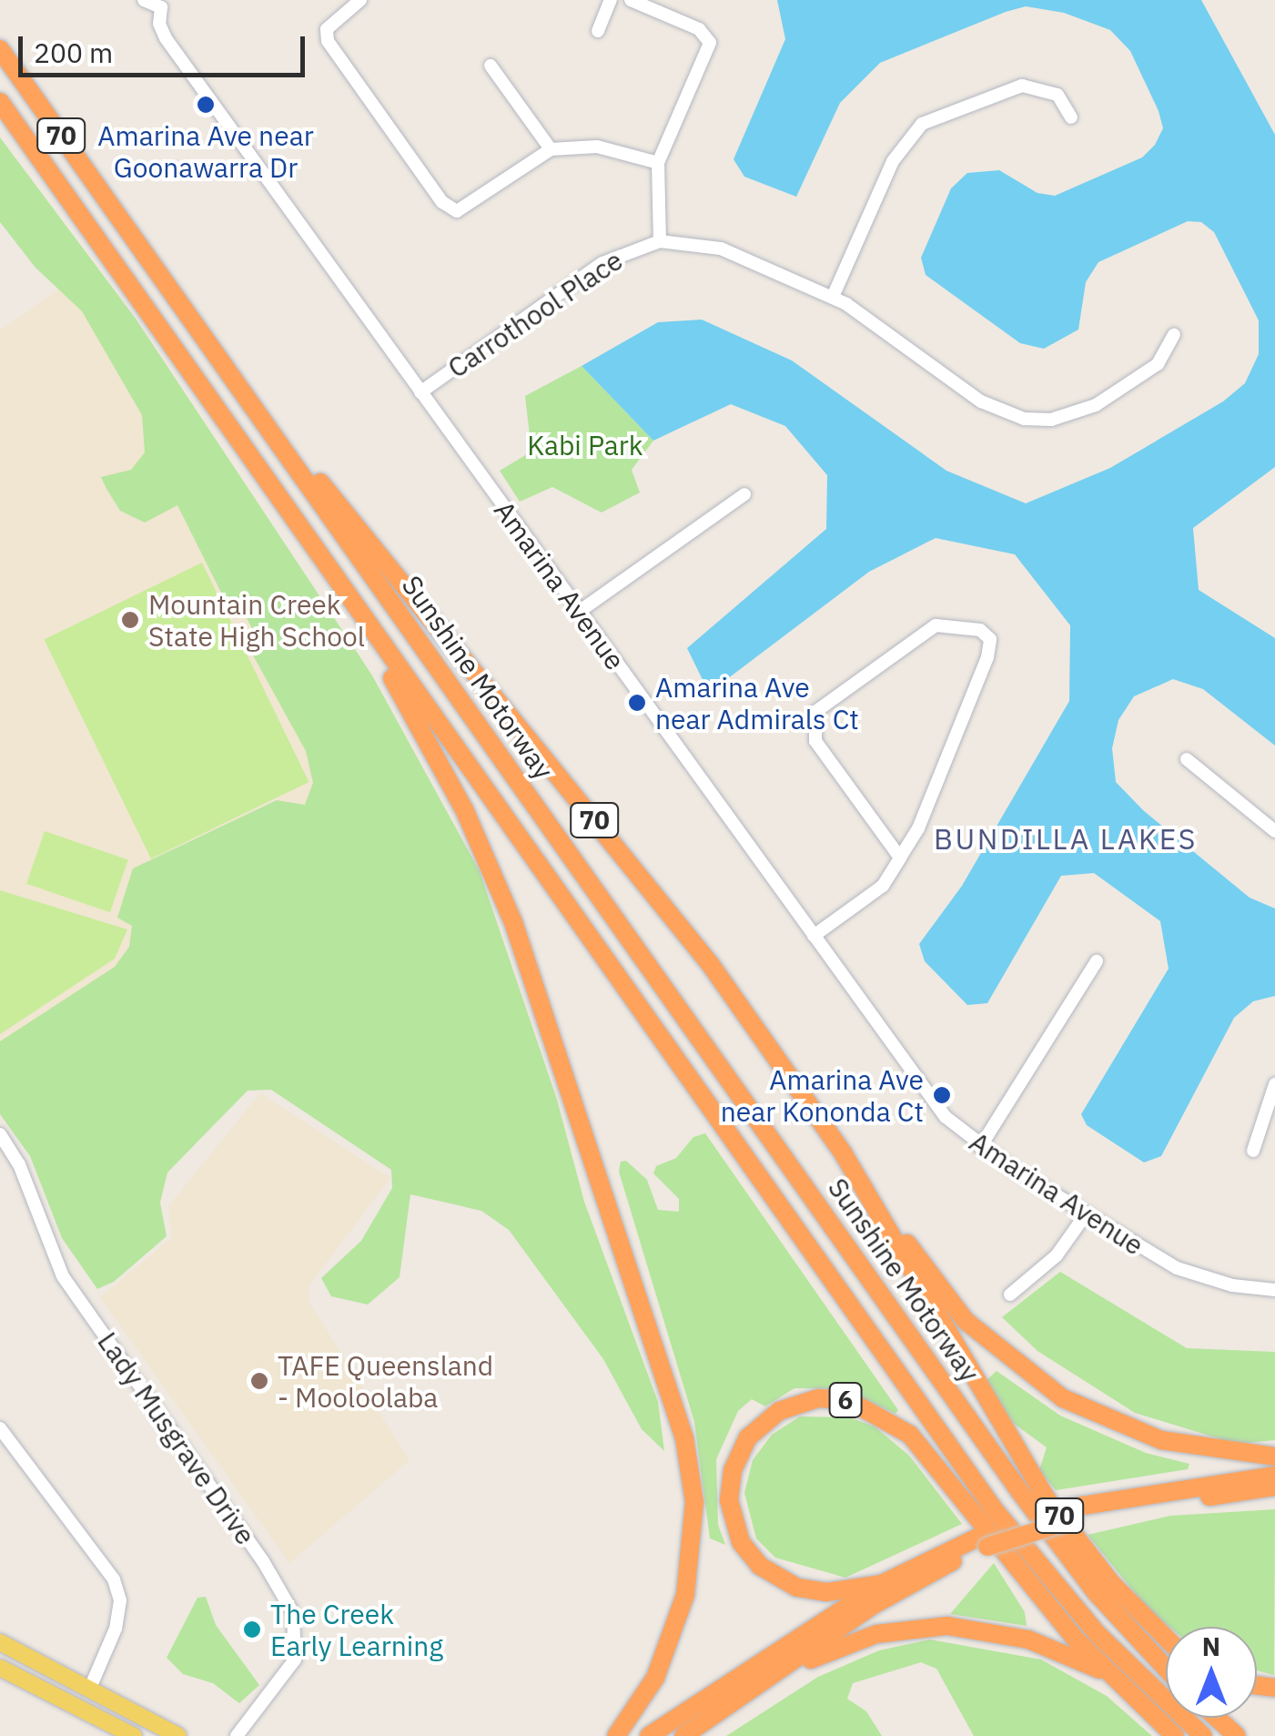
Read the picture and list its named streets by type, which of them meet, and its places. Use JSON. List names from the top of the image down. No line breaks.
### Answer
{"streets":{"highway":["70","Sunshine Motorway","6"],"street":["Carrothool Place","Amarina Avenue","Lady Musgrave Drive"]},"crossings":[["70","Sunshine Motorway"],["70","6"],["Carrothool Place","Amarina Avenue"]],"districts":["BUNDILLA LAKES"],"parks":["Kabi Park"],"places":["Amarina Ave near Goonawarra Dr","Mountain Creek State High School","Amarina Ave near Admirals Ct","Amarina Ave near Kononda Ct","TAFE Queensland - Mooloolaba","The Creek Early Learning"],"scale_bar":"200 m","north":"top"}
